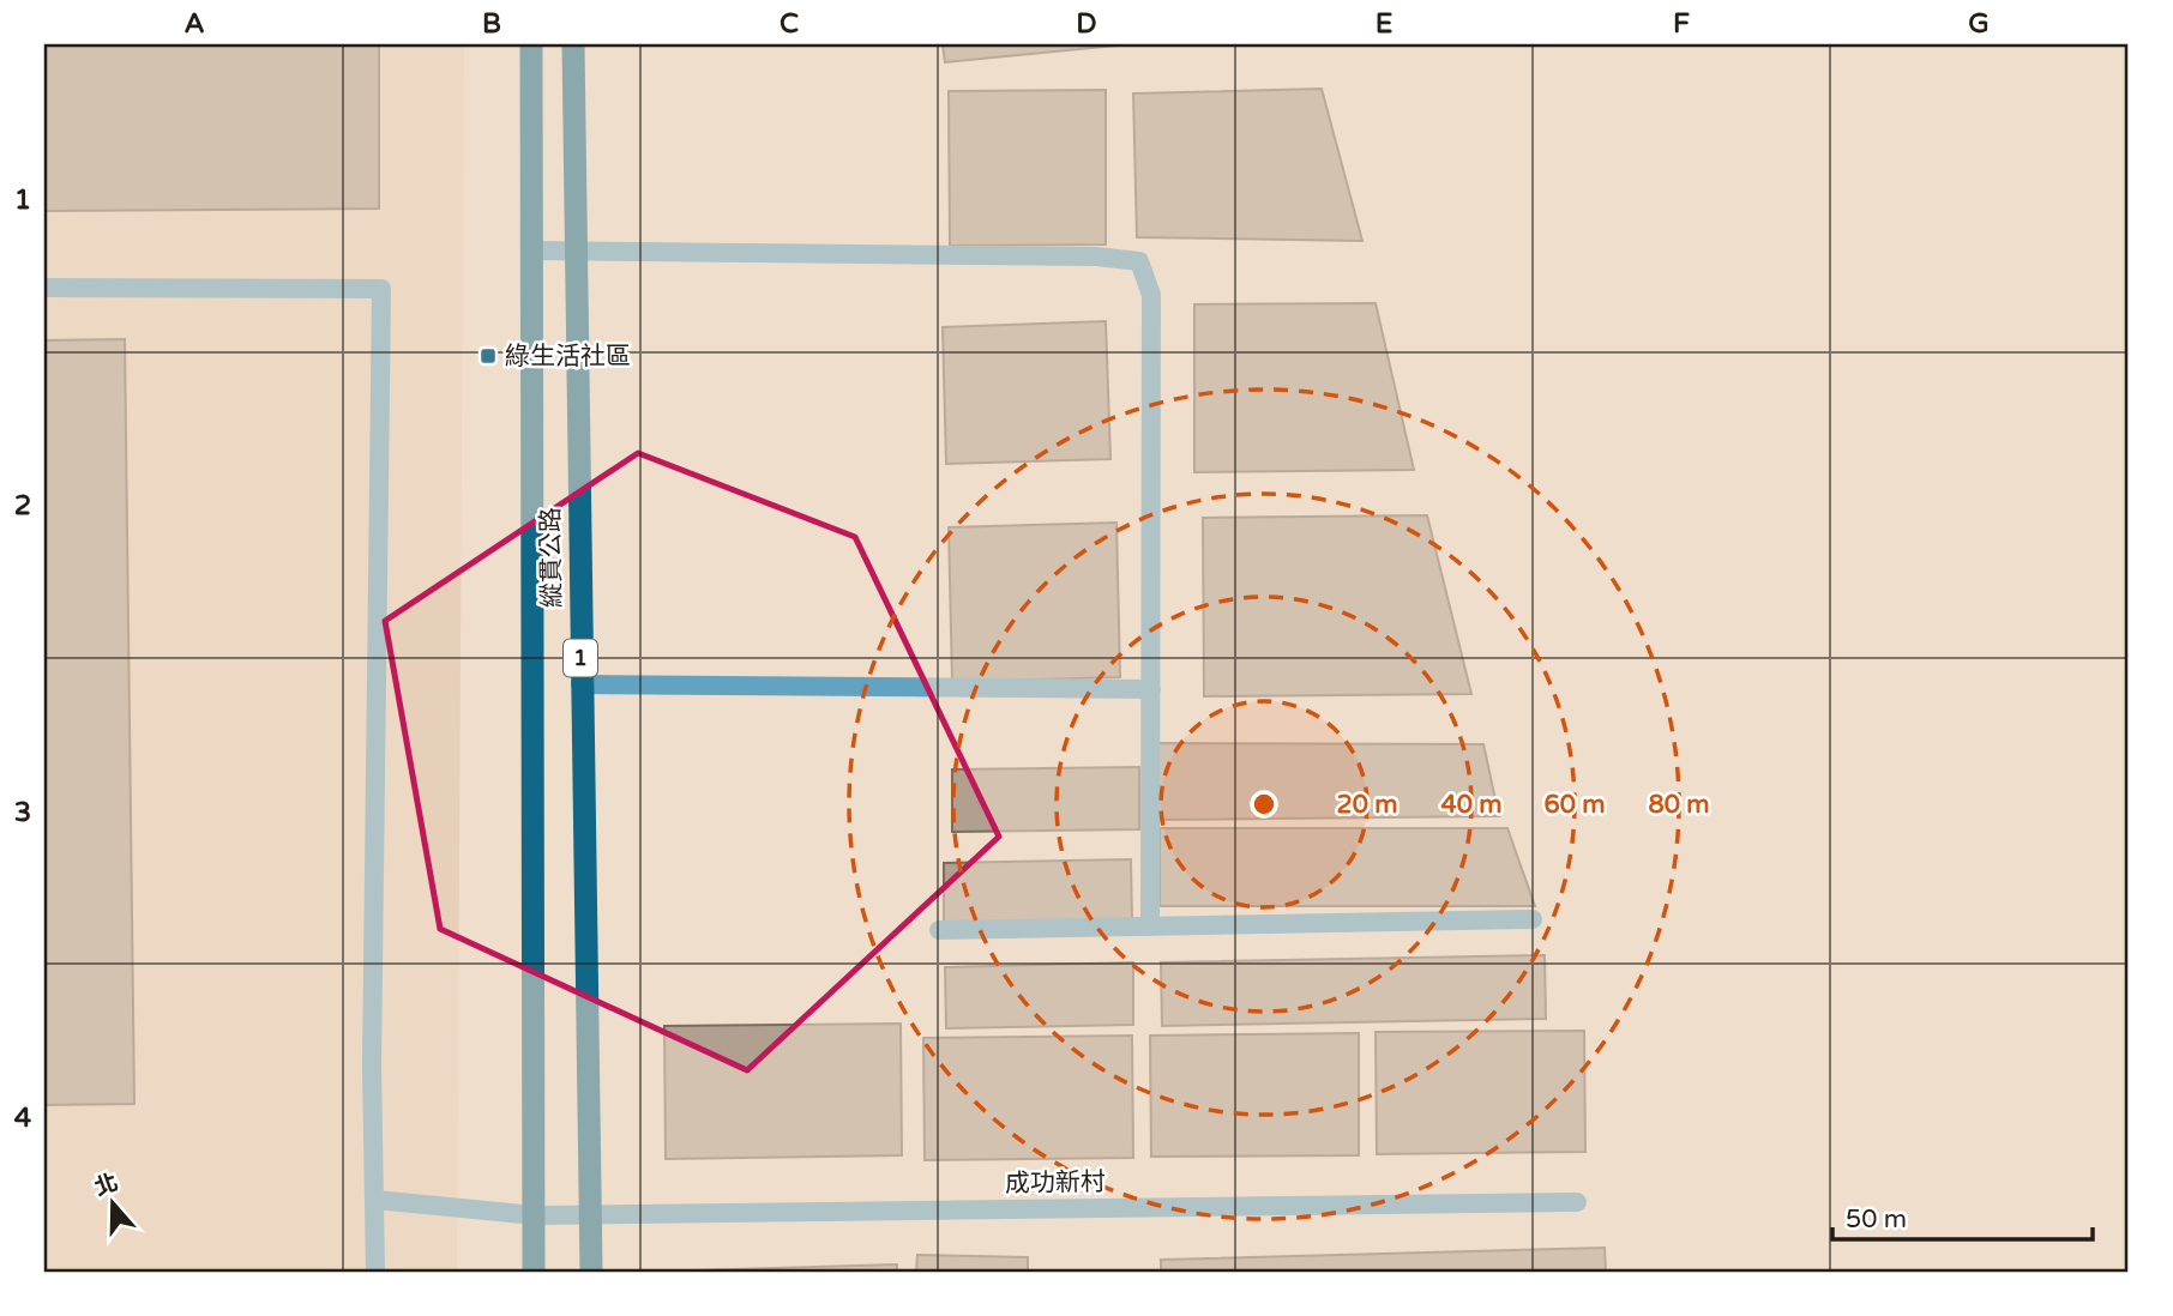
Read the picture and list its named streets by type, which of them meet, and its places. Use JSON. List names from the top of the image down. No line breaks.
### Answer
{"streets":{"main road":["縱貫公路","1"],"lane":["成功新村"]},"crossings":[["縱貫公路","成功新村"]],"places":{"transit":["綠生活社區"]},"scale_bar":"50 m","north":"top","grid":{"columns":["A","B","C","D","E","F","G"],"rows":["1","2","3","4"]},"rings":["20 m","40 m","60 m","80 m"]}
